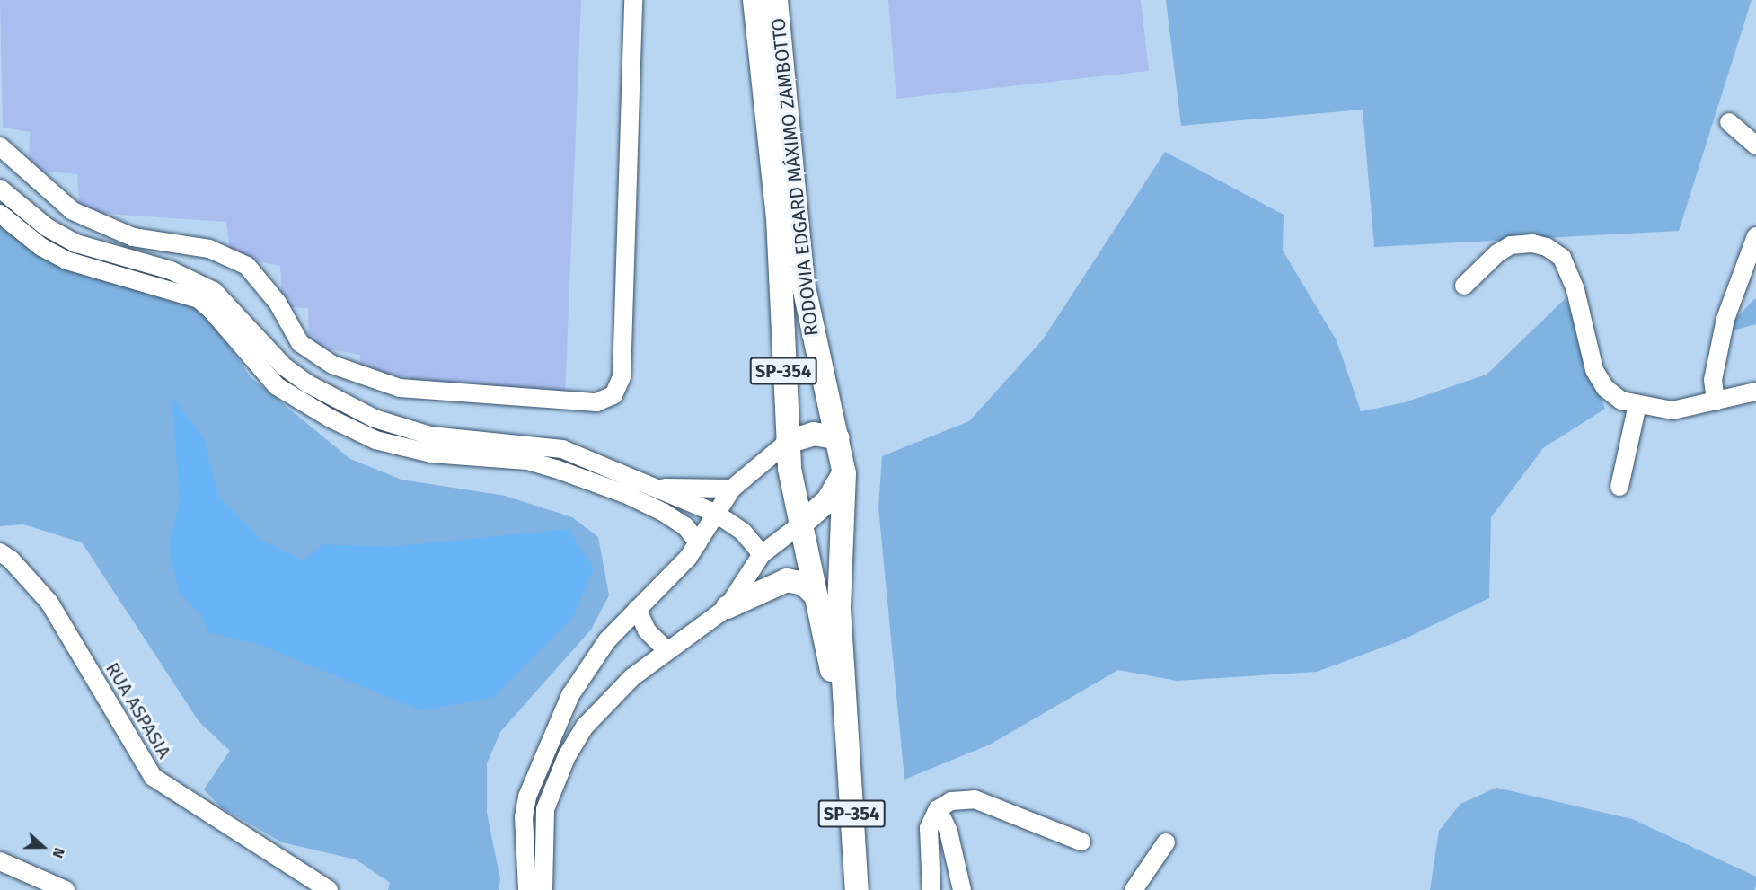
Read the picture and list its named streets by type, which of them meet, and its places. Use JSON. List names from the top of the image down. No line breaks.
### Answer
{"streets":{"main road":["RODOVIA EDGARD MÁXIMO ZAMBOTTO","SP-354"],"street":["RUA ASPASIA"]},"north":"right"}
